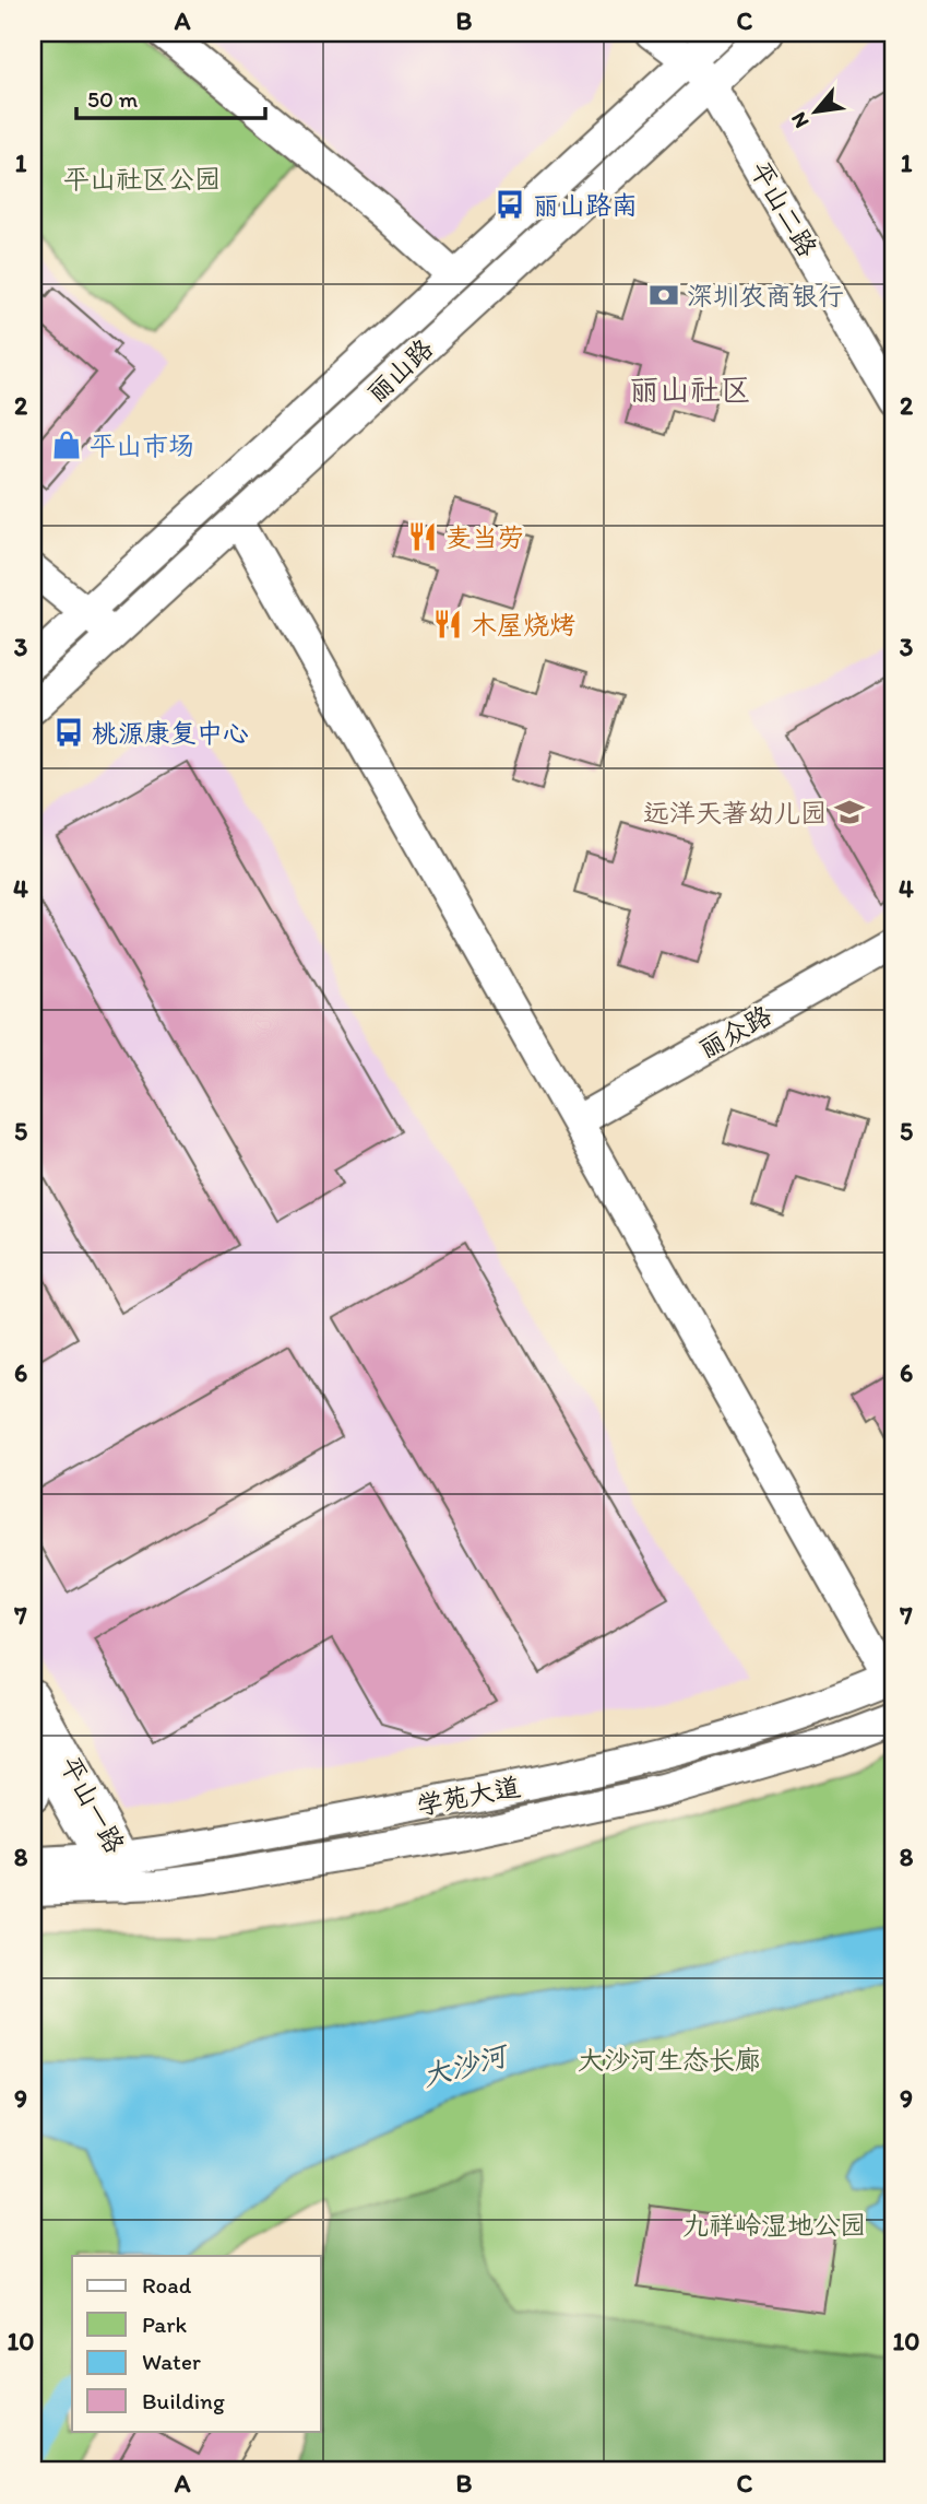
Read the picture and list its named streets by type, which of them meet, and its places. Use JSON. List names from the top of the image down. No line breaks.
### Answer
{"streets":{"street":["平山二路","丽山路","丽众路","学苑大道","平山一路"]},"crossings":[["平山二路","丽山路"],["学苑大道","平山一路"]],"districts":["丽山社区"],"water":["大沙河"],"parks":["平山社区公园","大沙河生态长廊","九祥岭湿地公园"],"places":{"bus stop":["丽山路南","桃源康复中心"],"bank":["深圳农商银行"],"shop":["平山市场"],"restaurant":["麦当劳","木屋烧烤"],"school or university":["远洋天著幼儿园"]},"legend":["Road","Park","Water","Building"],"scale_bar":"50 m","north":"bottom left","grid":{"columns":["A","B","C"],"rows":["1","2","3","4","5","6","7","8","9","10"]}}
